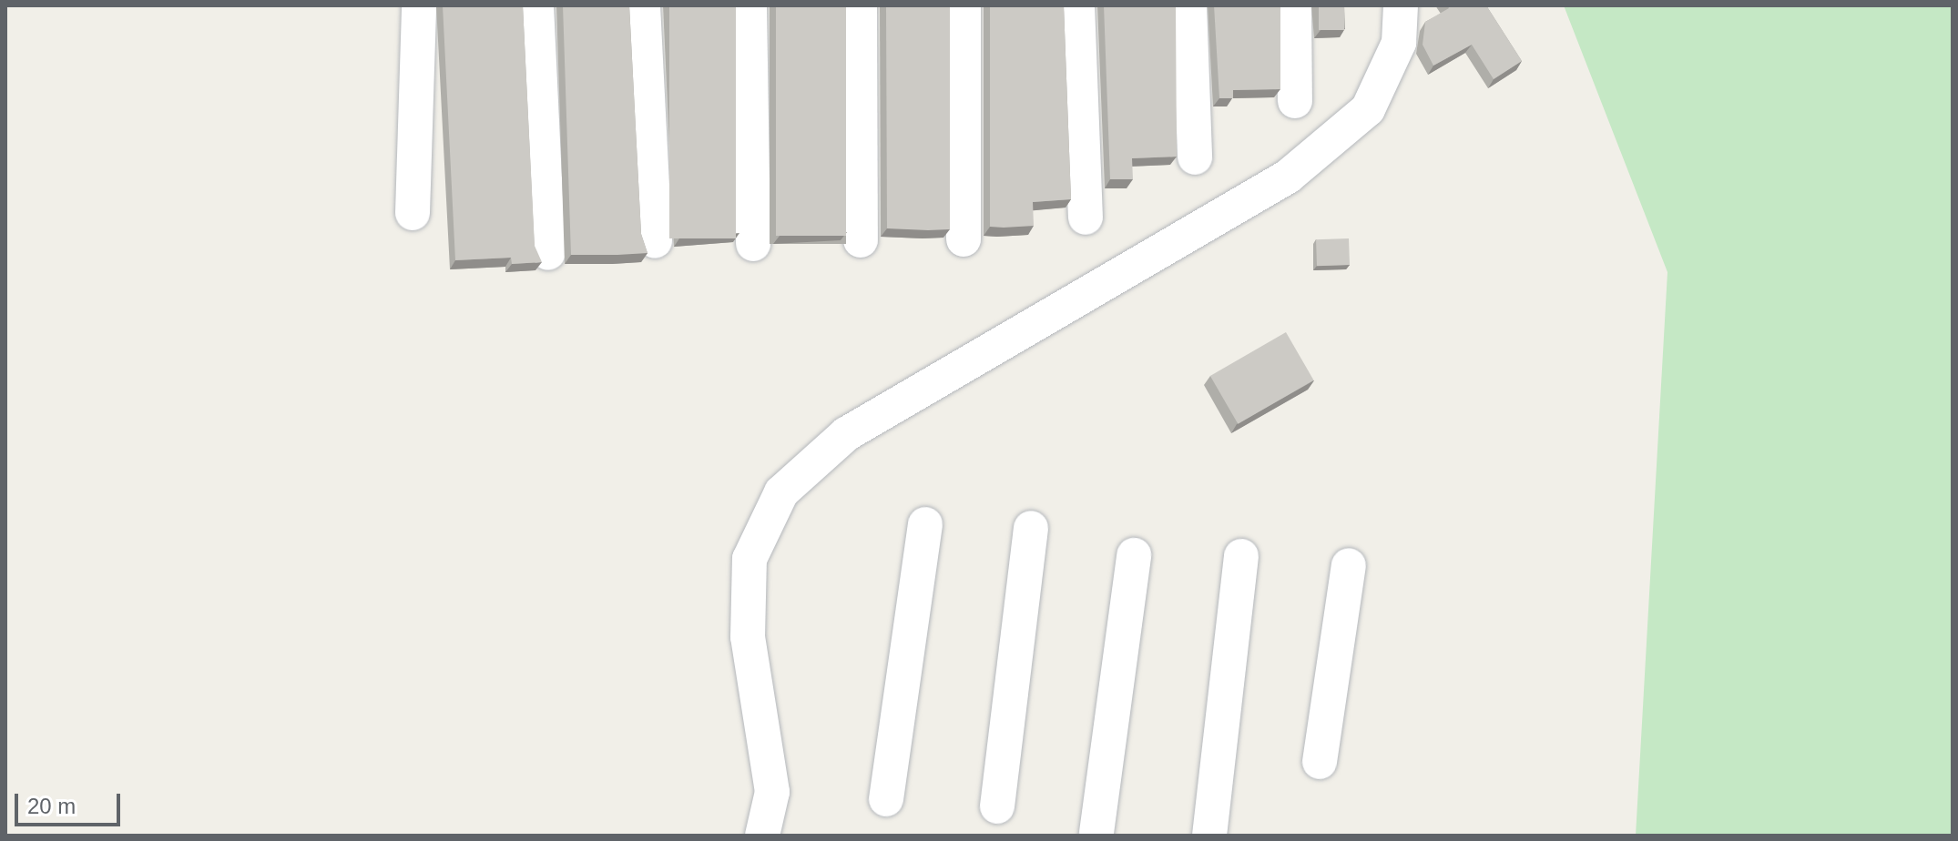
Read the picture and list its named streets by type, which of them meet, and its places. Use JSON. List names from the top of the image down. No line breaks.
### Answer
{"scale_bar":"20 m"}
